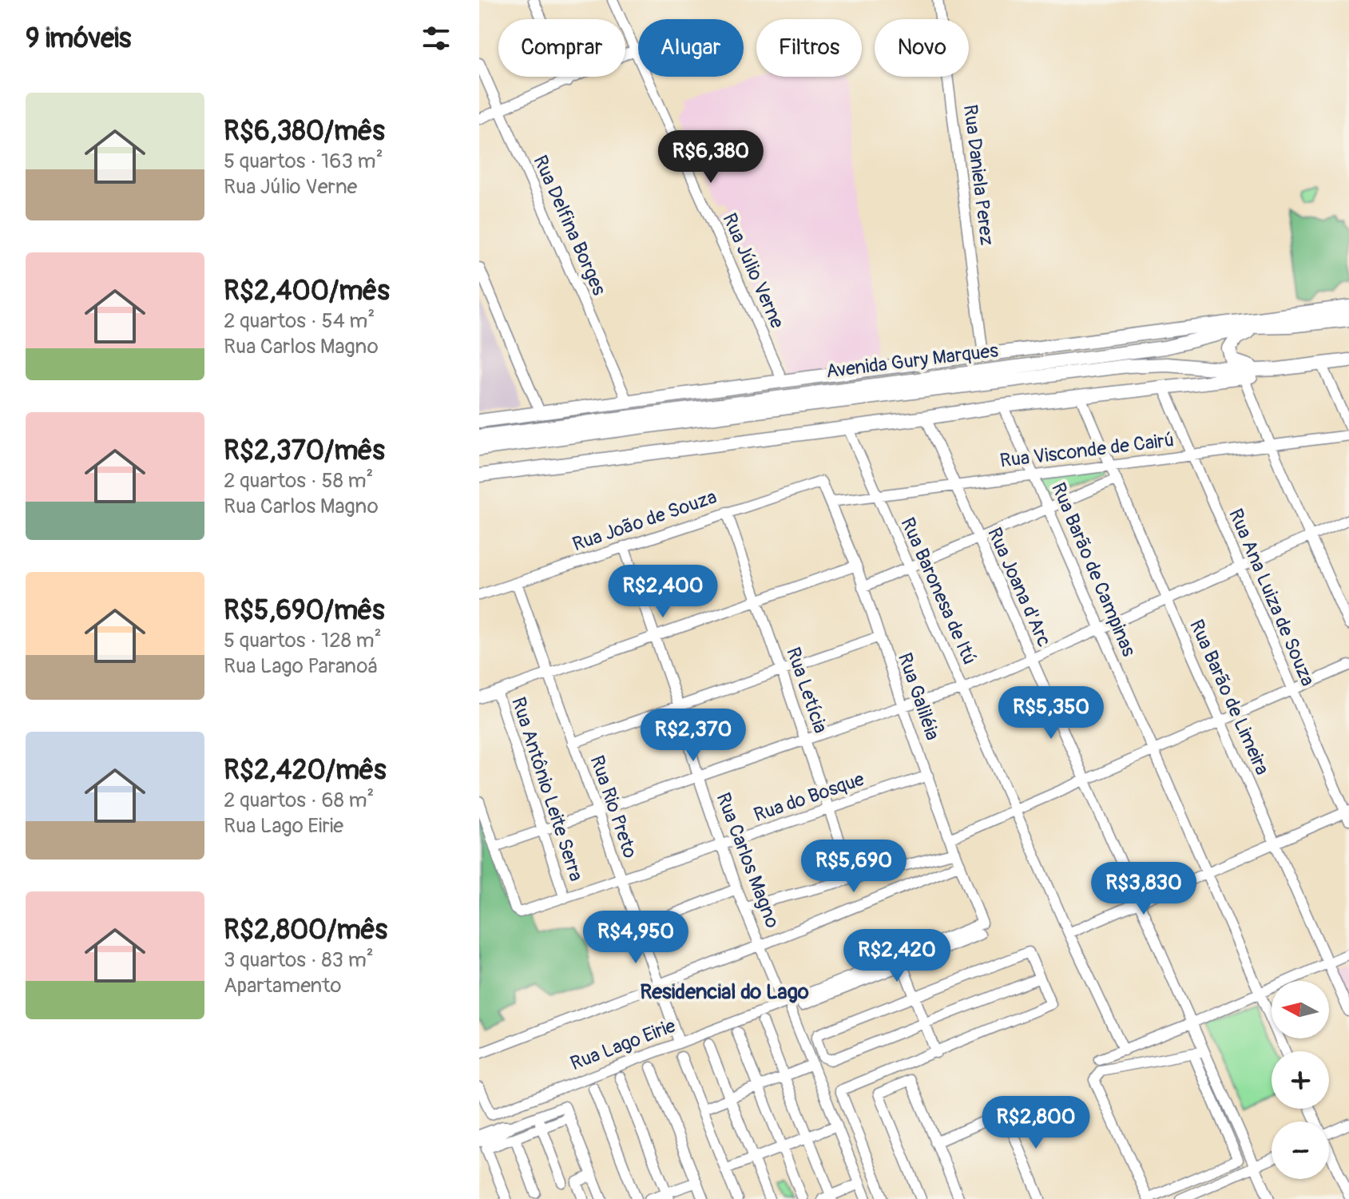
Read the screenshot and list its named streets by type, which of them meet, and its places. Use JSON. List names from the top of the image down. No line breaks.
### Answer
{"streets":{"main road":["Avenida Gury Marques"],"street":["Rua Daniela Perez","Rua Delfina Borges","Rua Júlio Verne","Rua Visconde de Cairú","Rua João de Souza","Rua Barão de Campinas","Rua Joana d'Arc","Rua Baronesa de Itú","Rua Ana Luiza de Souza","Rua Letícia","Rua Galiléia","Rua Barão de Limeira","Rua Antônio Leite Serra","Rua do Bosque","Rua Rio Preto","Rua Carlos Magno","Rua Lago Eirie"]},"crossings":[["Rua Daniela Perez","Avenida Gury Marques"],["Rua Delfina Borges","Avenida Gury Marques"],["Rua Júlio Verne","Avenida Gury Marques"],["Avenida Gury Marques","Rua Barão de Campinas"],["Avenida Gury Marques","Rua Joana d'Arc"],["Avenida Gury Marques","Rua Baronesa de Itú"],["Avenida Gury Marques","Rua Ana Luiza de Souza"],["Avenida Gury Marques","Rua Barão de Limeira"],["Rua Visconde de Cairú","Rua Barão de Campinas"],["Rua Visconde de Cairú","Rua Joana d'Arc"],["Rua Visconde de Cairú","Rua Baronesa de Itú"],["Rua Visconde de Cairú","Rua Ana Luiza de Souza"],["Rua Visconde de Cairú","Rua Galiléia"],["Rua Visconde de Cairú","Rua Barão de Limeira"],["Rua João de Souza","Rua Letícia"],["Rua João de Souza","Rua Galiléia"],["Rua João de Souza","Rua Rio Preto"],["Rua João de Souza","Rua Carlos Magno"],["Rua Letícia","Rua do Bosque"],["Rua Galiléia","Rua do Bosque"],["Rua Galiléia","Rua Lago Eirie"],["Rua Antônio Leite Serra","Rua do Bosque"],["Rua do Bosque","Rua Rio Preto"],["Rua do Bosque","Rua Carlos Magno"],["Rua Rio Preto","Rua Lago Eirie"],["Rua Carlos Magno","Rua Lago Eirie"]],"districts":["Residencial do Lago"],"north":"left","page":{"heading":"9 imóveis","chip":["Comprar","Alugar","Filtros","Novo"],"list":[{"name":"R$6,380/mês","note":"5 quartos · 163 m² · Rua Júlio Verne"},{"name":"R$2,400/mês","note":"2 quartos · 54 m² · Rua Carlos Magno"},{"name":"R$2,370/mês","note":"2 quartos · 58 m² · Rua Carlos Magno"},{"name":"R$5,690/mês","note":"5 quartos · 128 m² · Rua Lago Paranoá"},{"name":"R$2,420/mês","note":"2 quartos · 68 m² · Rua Lago Eirie"},{"name":"R$2,800/mês","note":"3 quartos · 83 m² · Apartamento"}],"price":["R$6,380","R$2,400","R$5,350","R$2,370","R$5,690","R$3,830","R$4,950","R$2,420","R$2,800"],"map_buttons":["+","−"]}}
